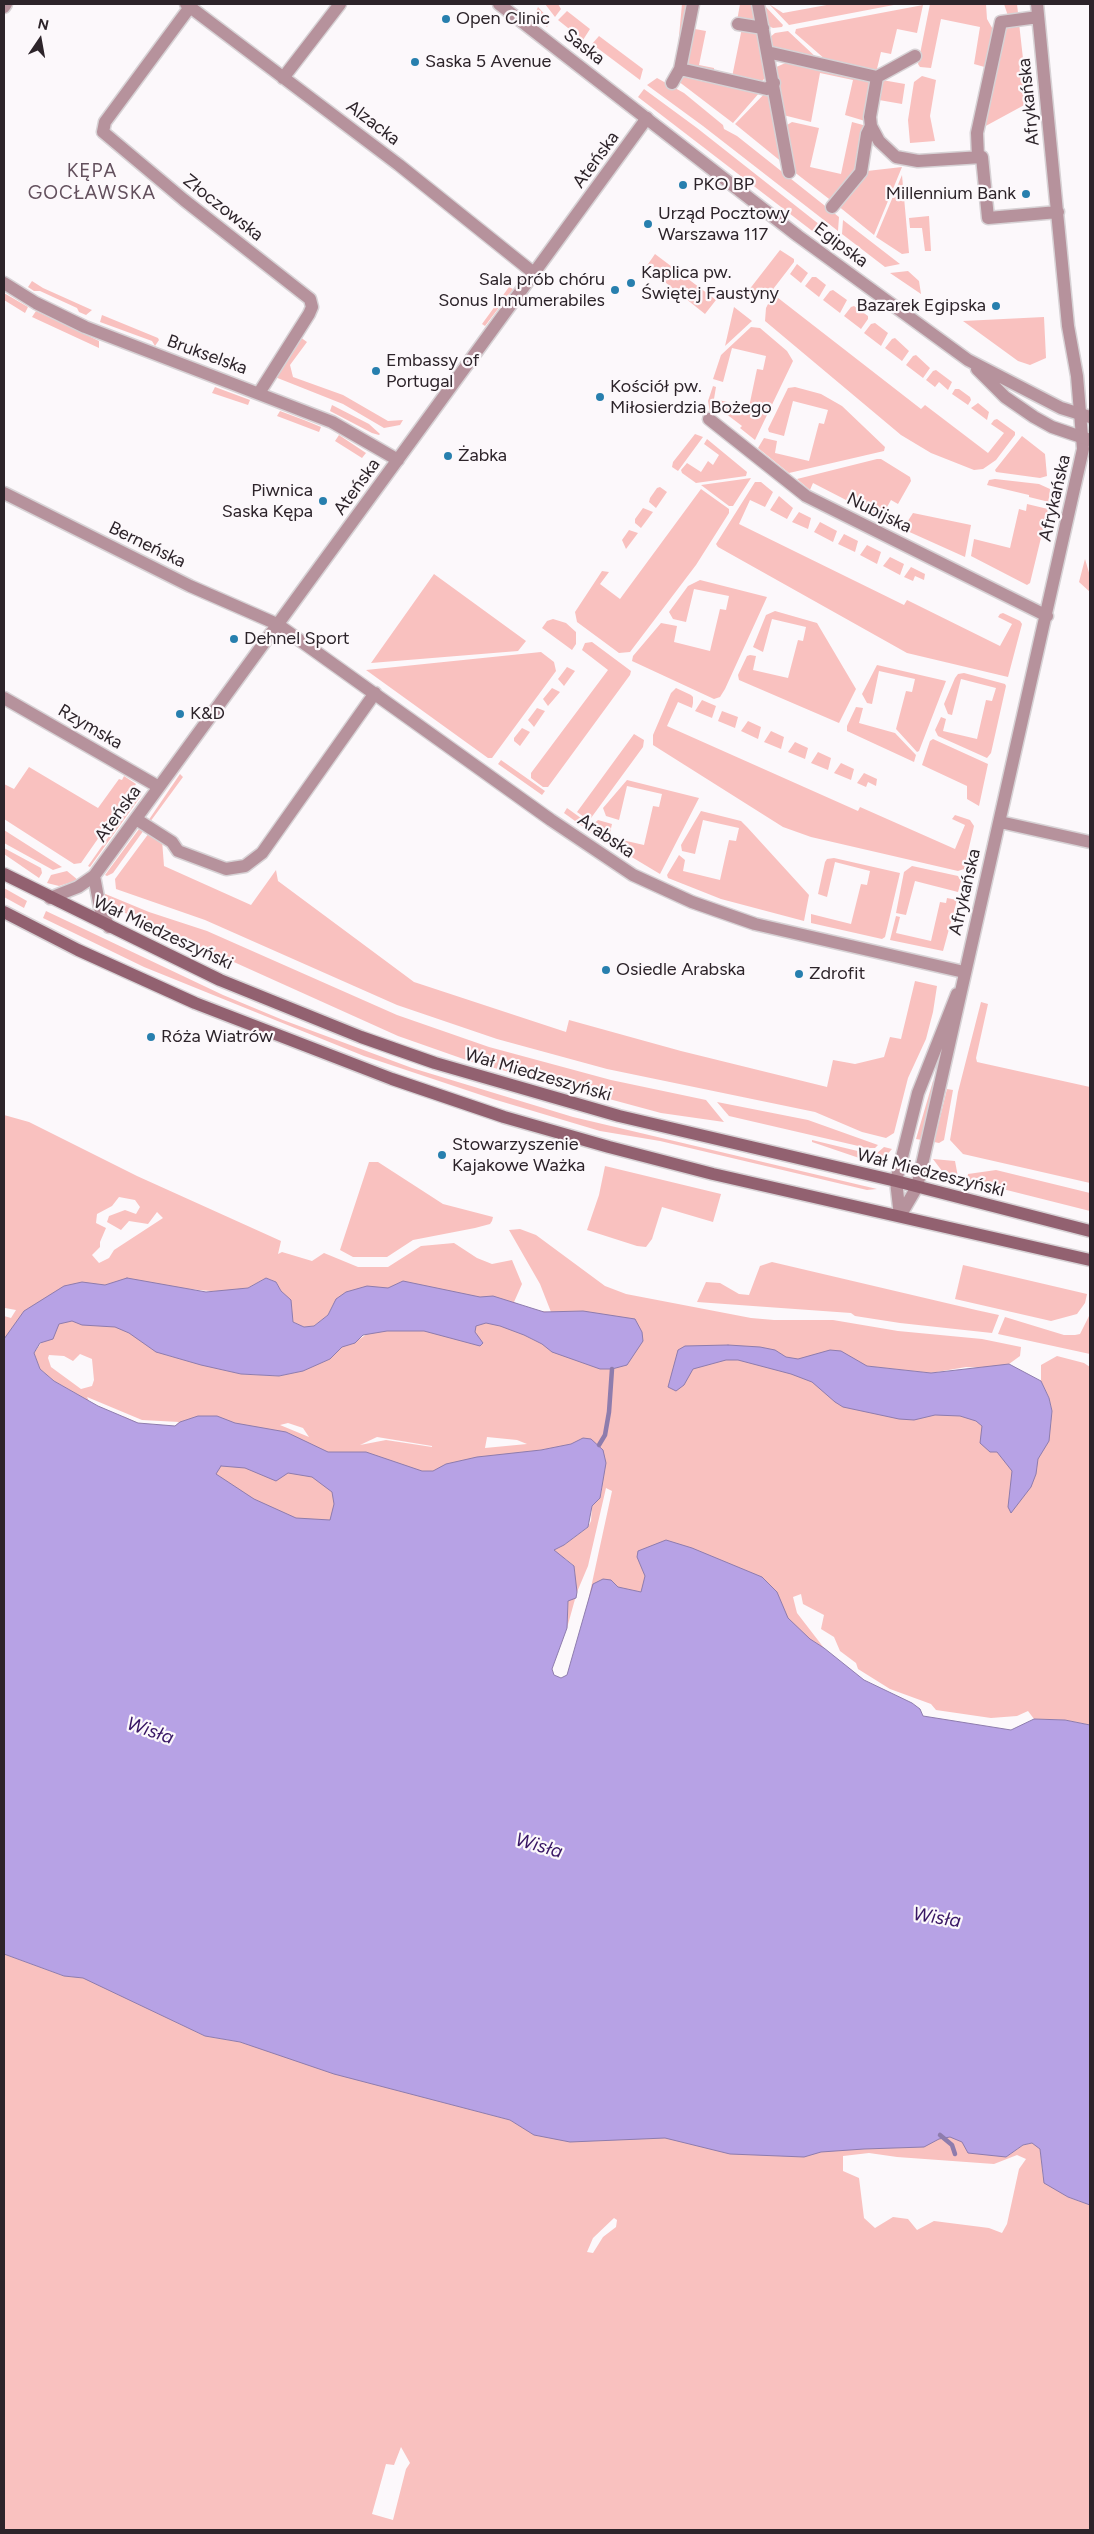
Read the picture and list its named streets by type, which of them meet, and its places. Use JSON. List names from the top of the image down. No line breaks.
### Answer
{"streets":{"main road":["Wał Miedzeszyński"],"street":["Saska","Afrykańska","Alzacka","Ateńska","Złoczowska","Egipska","Brukselska","Nubijska","Berneńska","Rzymska","Arabska"]},"crossings":[["Saska","Ateńska"],["Saska","Egipska"],["Afrykańska","Egipska"],["Afrykańska","Nubijska"],["Afrykańska","Arabska"],["Afrykańska","Wał Miedzeszyński"],["Alzacka","Ateńska"],["Alzacka","Złoczowska"],["Ateńska","Egipska"],["Ateńska","Brukselska"],["Ateńska","Berneńska"],["Ateńska","Rzymska"],["Ateńska","Arabska"],["Ateńska","Wał Miedzeszyński"],["Złoczowska","Brukselska"],["Berneńska","Arabska"]],"districts":["KĘPA GOCŁAWSKA"],"water":["Wisła"],"places":["Open Clinic","Saska 5 Avenue","PKO BP","Millennium Bank","Urząd Pocztowy Warszawa 117","Kaplica pw. Świętej Faustyny","Sala prób chóru Sonus Innumerabiles","Bazarek Egipska","Embassy of Portugal","Kościół pw. Miłosierdzia Bożego","Żabka","Piwnica Saska Kępa","Dehnel Sport","K&D","Osiedle Arabska","Zdrofit","Róża Wiatrów","Stowarzyszenie Kajakowe Ważka"],"north":"top"}
